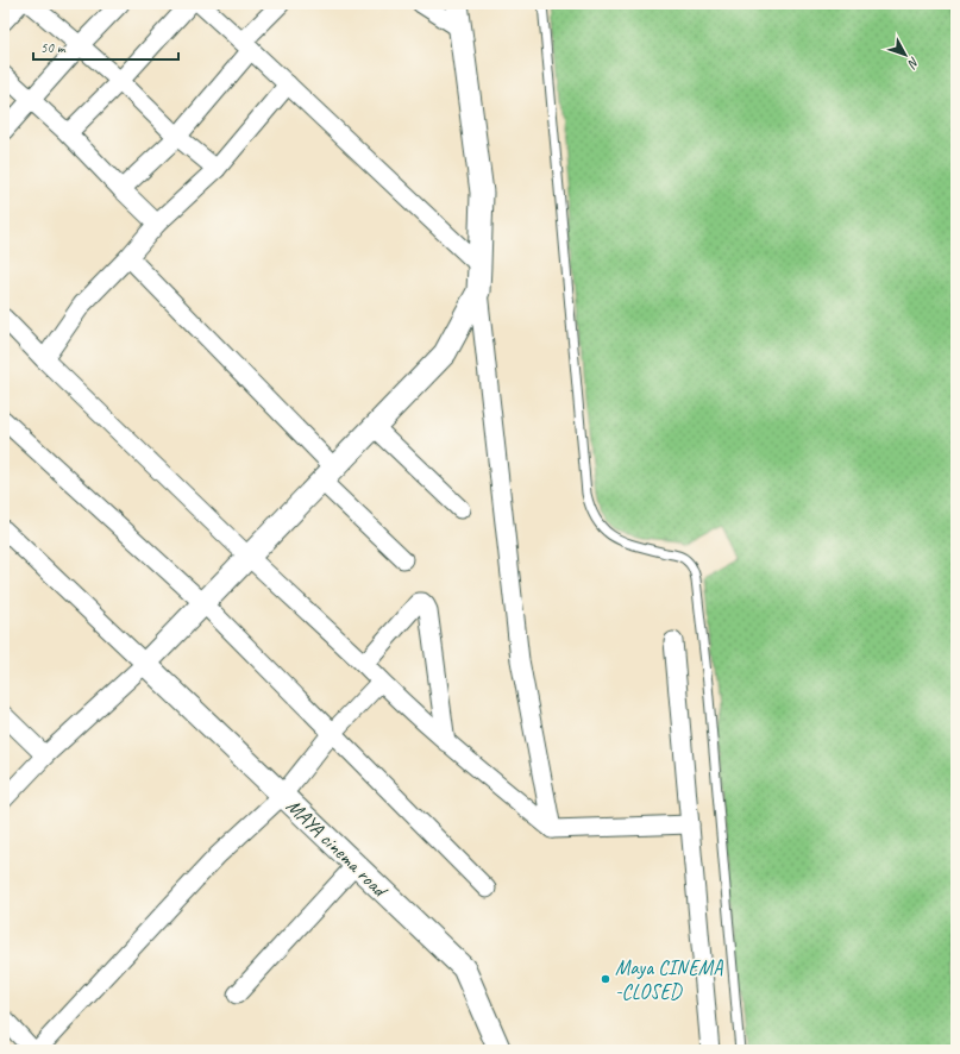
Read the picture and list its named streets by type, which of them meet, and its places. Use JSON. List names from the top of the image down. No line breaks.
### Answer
{"streets":{"street":["MAYA cinema road"]},"places":["Maya CINEMA -CLOSED"],"scale_bar":"50 m","north":"bottom right"}
